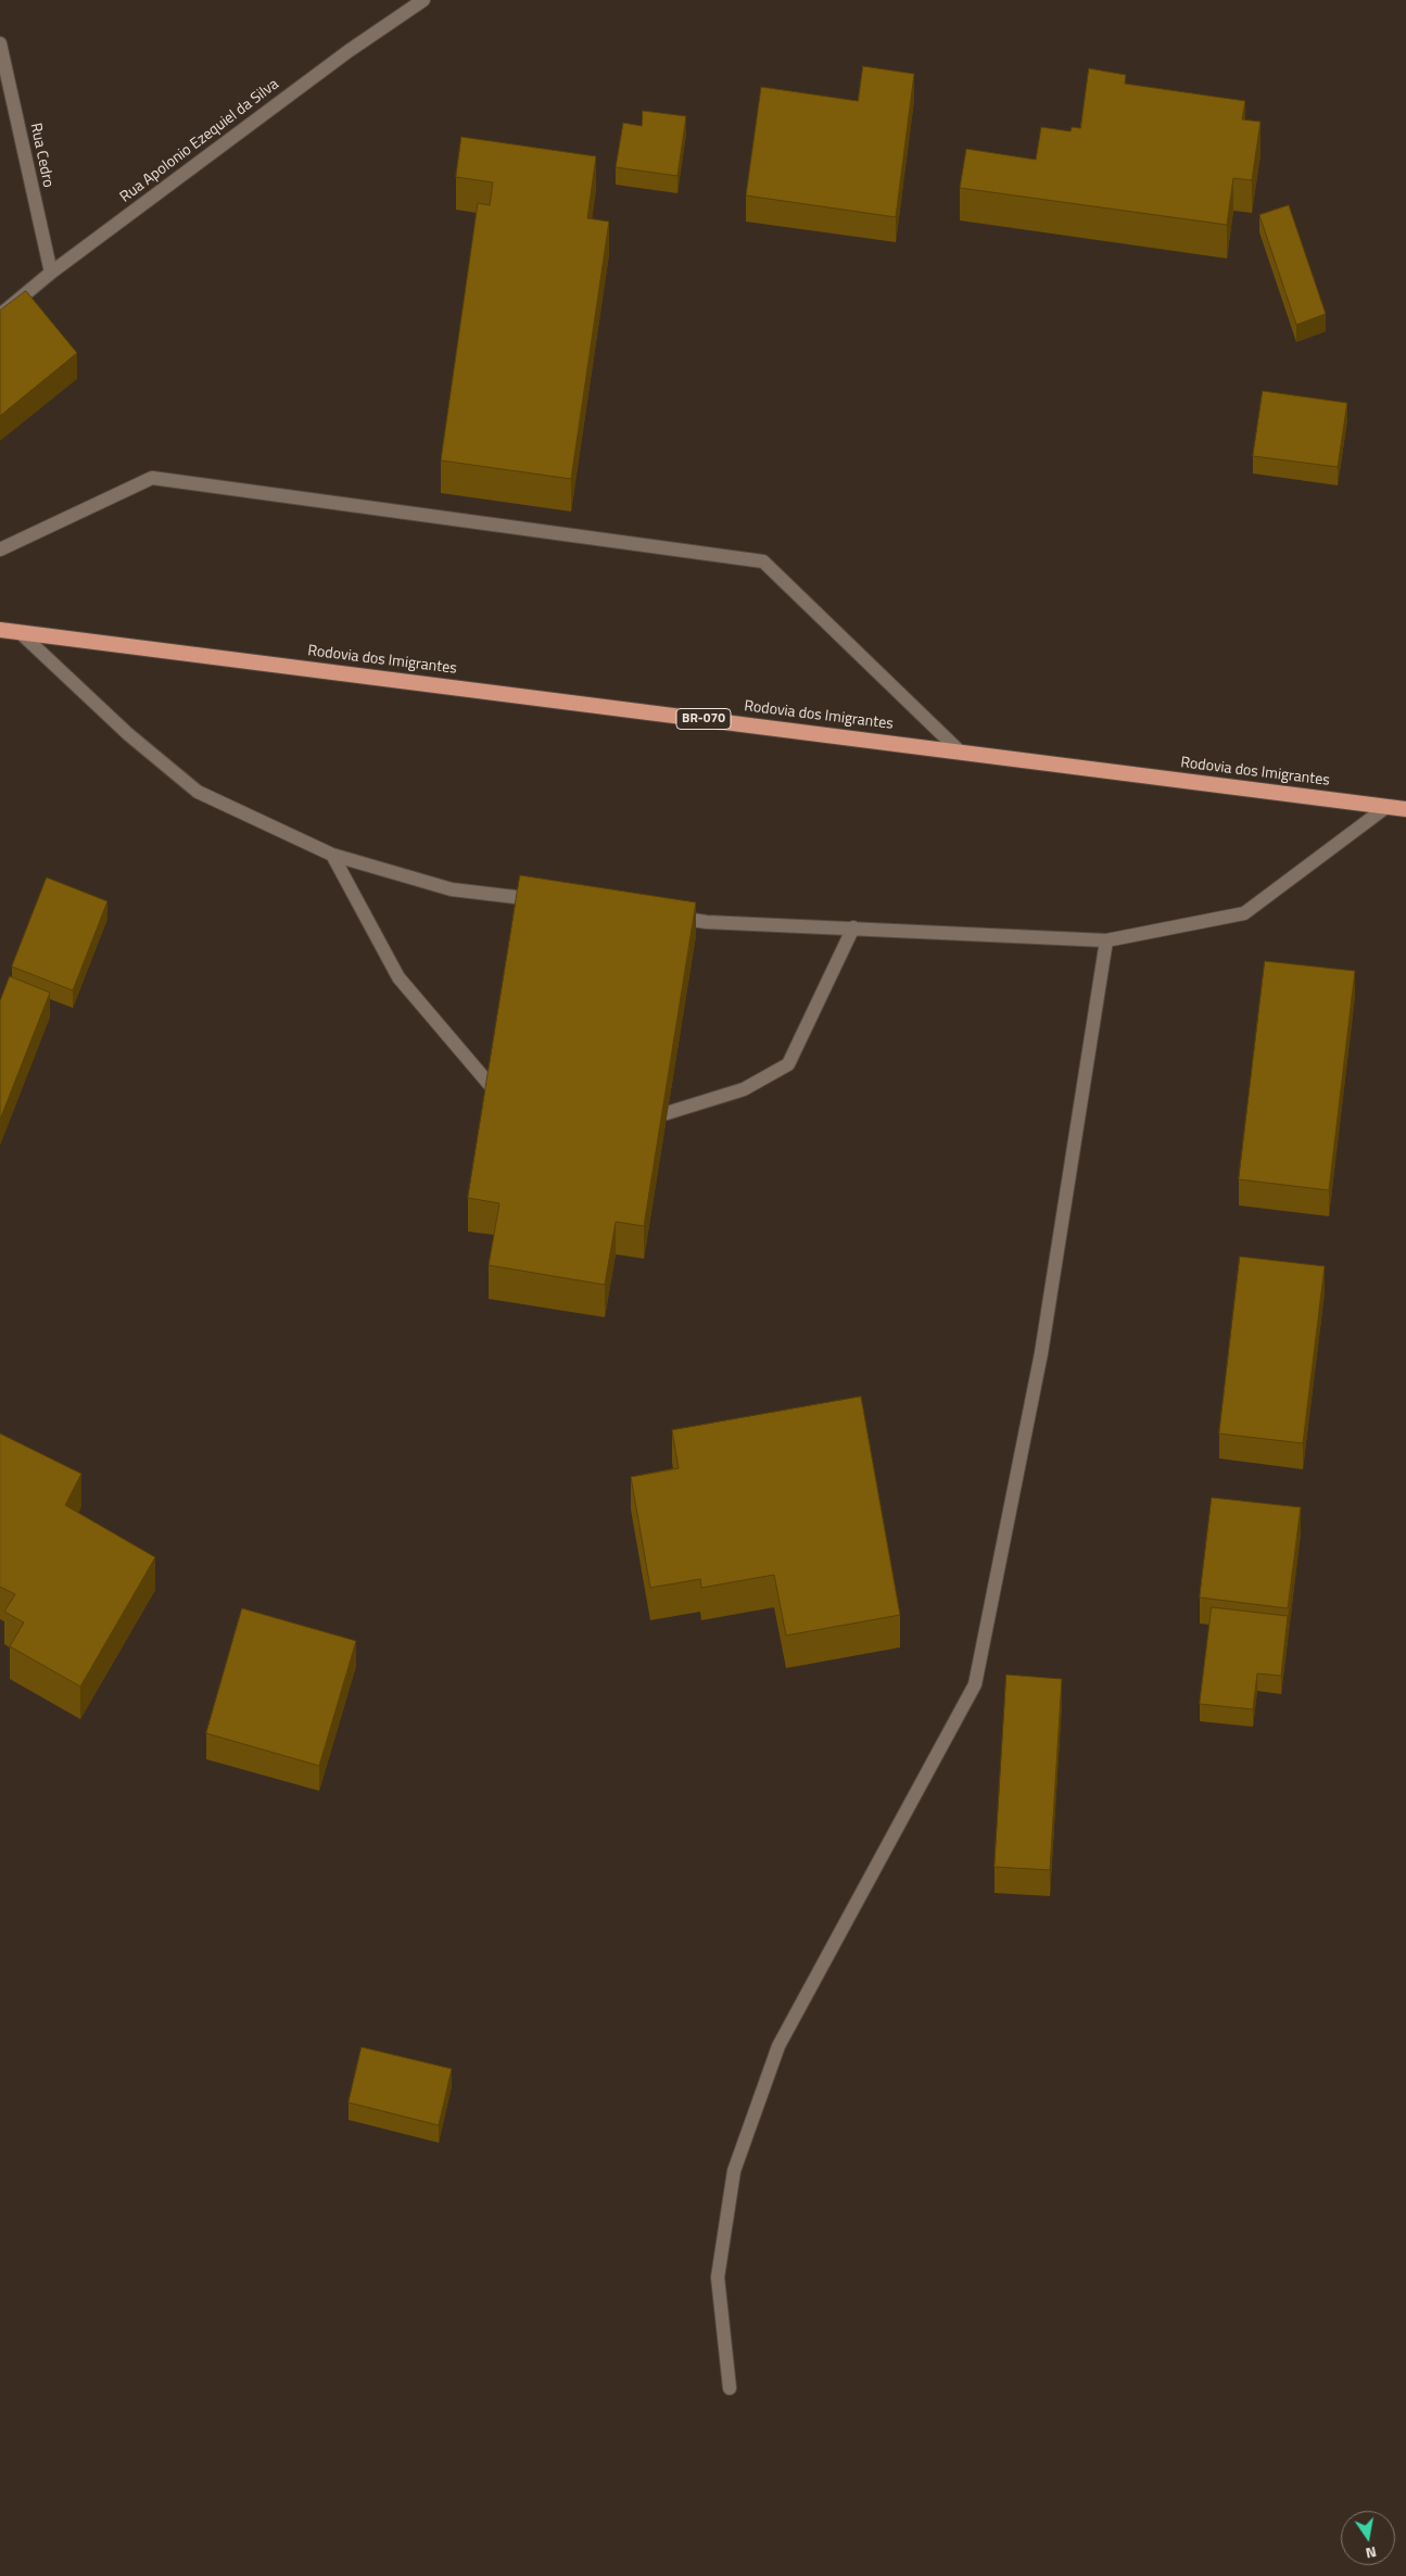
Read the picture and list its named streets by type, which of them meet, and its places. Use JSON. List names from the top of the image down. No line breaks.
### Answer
{"streets":{"highway":["Rodovia dos Imigrantes","BR-070"],"street":["Rua Apolonio Ezequiel da Silva","Rua Cedro"]},"crossings":[["Rua Apolonio Ezequiel da Silva","Rua Cedro"]],"north":"bottom"}
